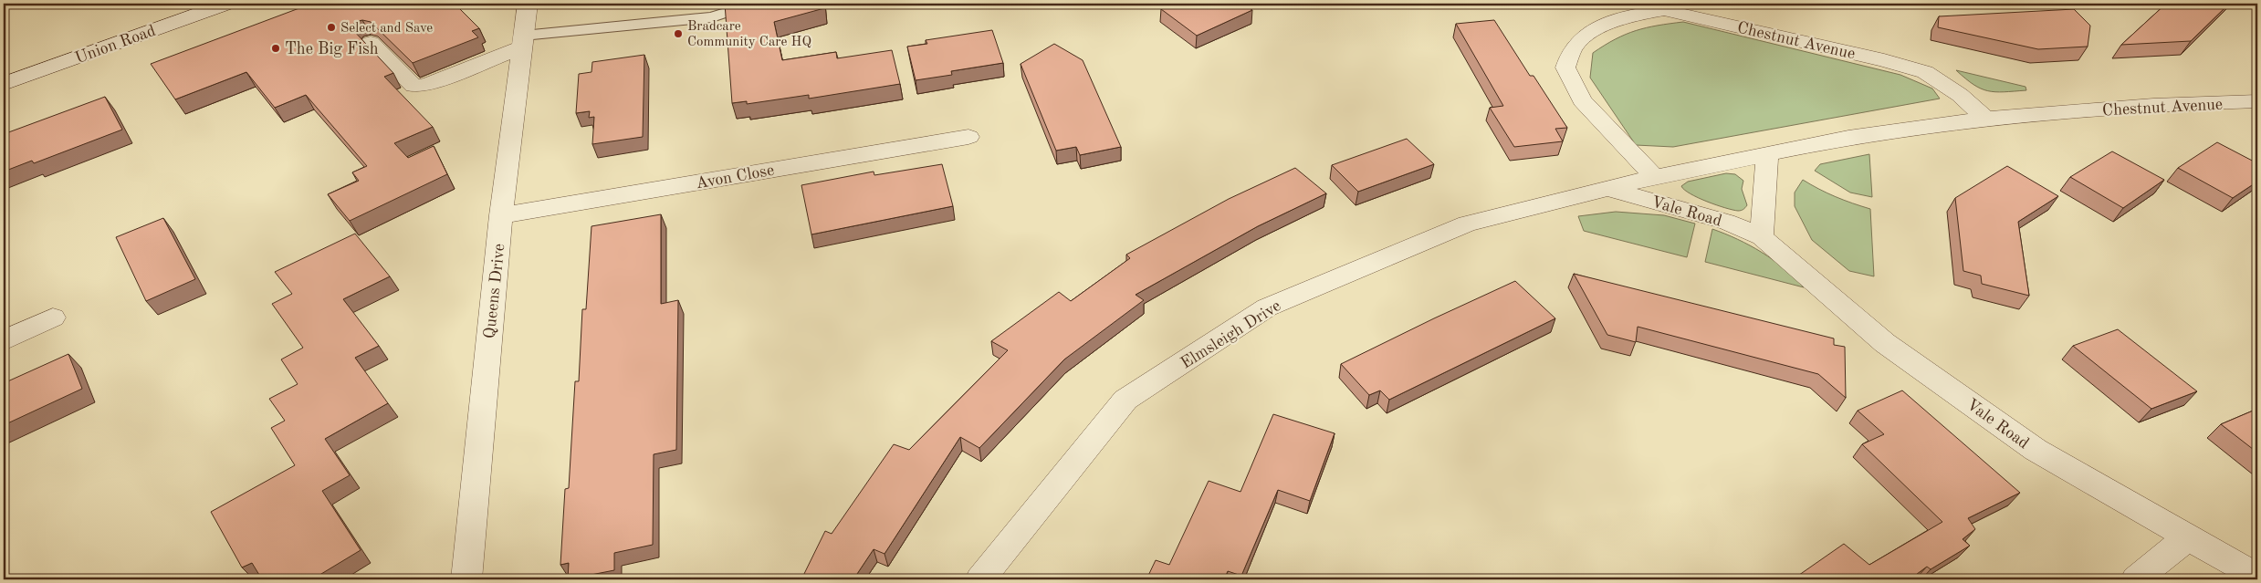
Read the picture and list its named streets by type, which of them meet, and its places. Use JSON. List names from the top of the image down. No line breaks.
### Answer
{"streets":{"street":["Chestnut Avenue","Union Road","Avon Close","Vale Road","Queens Drive","Elmsleigh Drive"]},"crossings":[["Chestnut Avenue","Vale Road"],["Chestnut Avenue","Elmsleigh Drive"],["Avon Close","Queens Drive"],["Vale Road","Elmsleigh Drive"]],"places":["Select and Save","Bradcare Community Care HQ","The Big Fish"]}
